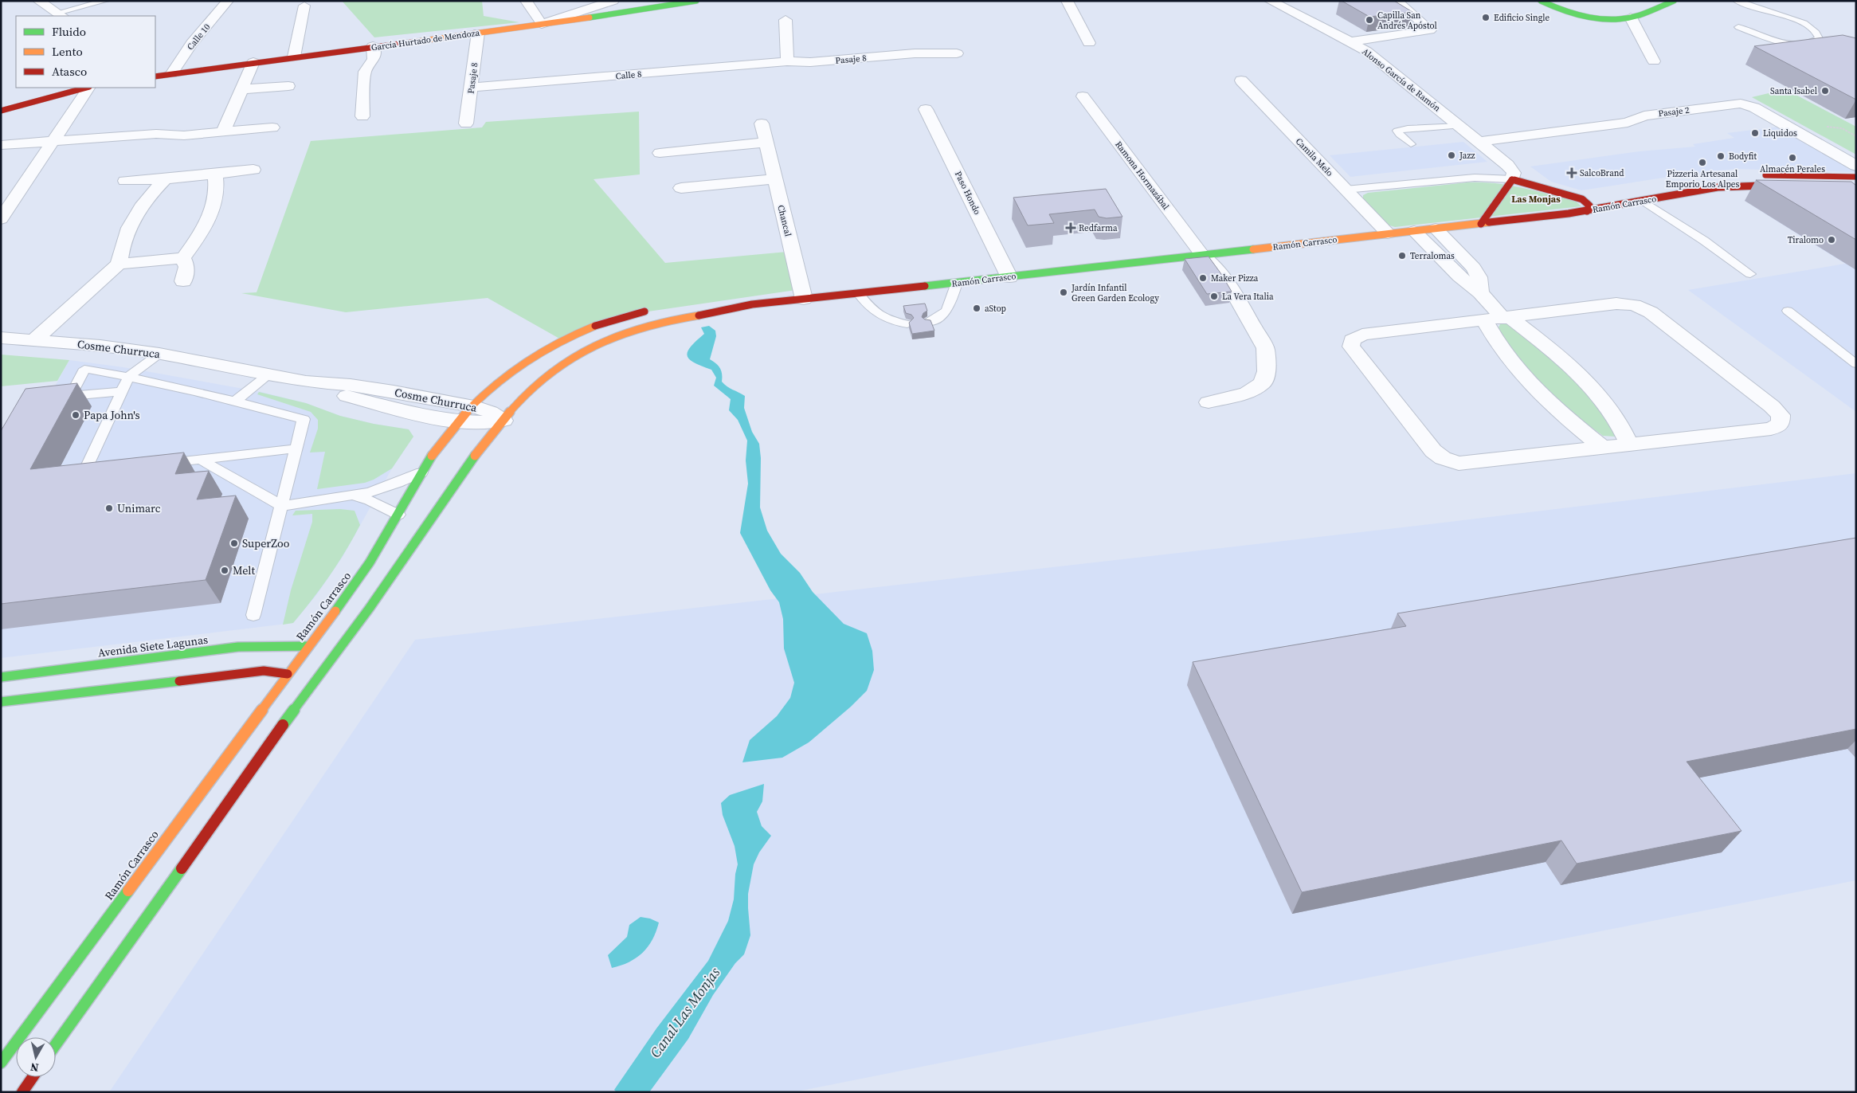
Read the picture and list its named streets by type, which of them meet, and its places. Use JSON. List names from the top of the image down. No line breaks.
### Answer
{"streets":{"main road":["García Hurtado de Mendoza","Ramón Carrasco","Avenida Siete Lagunas"],"street":["Calle 10","Pasaje 8","Calle 8","Alonso García de Ramón","Pasaje 2","Camila Melo","Ramona Hormazábal","Paso Hondo","Chancal","Cosme Churruca"]},"crossings":[["Calle 10","García Hurtado de Mendoza"],["García Hurtado de Mendoza","Pasaje 8"],["Pasaje 8","Calle 8"],["Alonso García de Ramón","Pasaje 2"],["Camila Melo","Ramón Carrasco"],["Ramona Hormazábal","Ramón Carrasco"],["Paso Hondo","Ramón Carrasco"],["Ramón Carrasco","Chancal"],["Ramón Carrasco","Cosme Churruca"],["Ramón Carrasco","Avenida Siete Lagunas"]],"districts":["Las Monjas"],"water":["Canal Las Monjas"],"places":{"other":["Edificio Single","Capilla San Andrés Apóstol","Santa Isabel","Liquidos","Jazz","Bodyfit","Almacén Perales","Pizzeria Artesanal Emporio Los Alpes","Tiralomo","Terralomas","Maker Pizza","Jardín Infantil Green Garden Ecology","La Vera Italia","aStop","Papa John's","Unimarc","SuperZoo","Melt"],"health":["SalcoBrand","Redfarma"]},"legend":["Fluido","Lento","Atasco"],"north":"bottom"}
